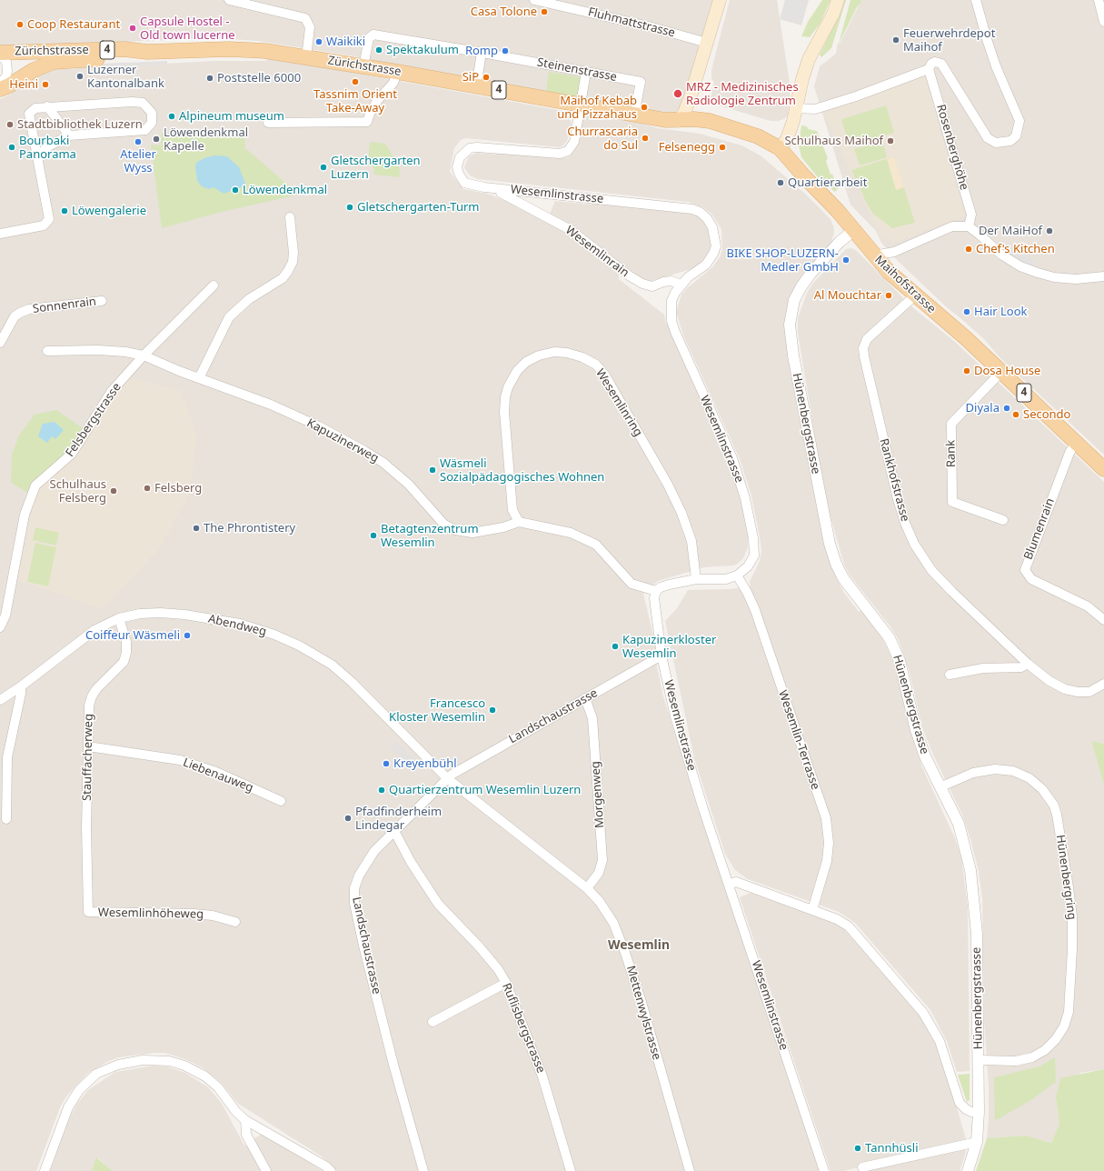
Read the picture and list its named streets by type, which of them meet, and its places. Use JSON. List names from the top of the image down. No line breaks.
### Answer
{"streets":{"main road":["4","Zürichstrasse","Maihofstrasse"],"street":["Fluhmattstrasse","Steinenstrasse","Rosenberghöhe","Wesemlinstrasse","Wesemlinrain","Sonnenrain","Wesemlinring","Felsbergstrasse","Hünenbergstrasse","Kapuzinerweg","Rank","Rankhofstrasse","Blumenrain","Abendweg","Landschaustrasse","Wesemlin-Terrasse","Stauffacherweg","Liebenauweg","Morgenweg","Hünenbergring","Wesemlinhöheweg","Mettenwylstrasse","Ruflisbergstrasse"]},"crossings":[["Zürichstrasse","Steinenstrasse"],["Zürichstrasse","Wesemlinstrasse"],["Zürichstrasse","Maihofstrasse"],["Wesemlinstrasse","Wesemlinrain"],["Wesemlinstrasse","Kapuzinerweg"],["Wesemlinstrasse","Landschaustrasse"],["Wesemlinstrasse","Wesemlin-Terrasse"],["Maihofstrasse","Hünenbergstrasse"],["Maihofstrasse","Rank"],["Maihofstrasse","Rankhofstrasse"],["Maihofstrasse","Blumenrain"],["Wesemlinring","Kapuzinerweg"],["Felsbergstrasse","Kapuzinerweg"],["Hünenbergstrasse","Hünenbergring"],["Abendweg","Landschaustrasse"],["Abendweg","Stauffacherweg"],["Abendweg","Mettenwylstrasse"],["Landschaustrasse","Morgenweg"],["Landschaustrasse","Mettenwylstrasse"],["Landschaustrasse","Ruflisbergstrasse"],["Stauffacherweg","Liebenauweg"],["Stauffacherweg","Wesemlinhöheweg"],["Morgenweg","Mettenwylstrasse"]],"districts":["Wesemlin"],"places":["Casa Tolone","Coop Restaurant","Capsule Hostel - Old town lucerne","Feuerwehrdepot Maihof","Waikiki","Spektakulum","Romp","Luzerner Kantonalbank","SiP","Poststelle 6000","Tassnim Orient Take-Away","Heini","MRZ - Medizinisches Radiologie Zentrum","Maihof Kebab und Pizzahaus","Alpineum museum","Stadtbibliothek Luzern","Churrascaria do Sul","Löwendenkmal Kapelle","Schulhaus Maihof","Atelier Wyss","Bourbaki Panorama","Felsenegg","Gletschergarten Luzern","Quartierarbeit","Löwendenkmal","Gletschergarten-Turm","Löwengalerie","Der MaiHof","Chef's Kitchen","BIKE SHOP-LUZERN- Medler GmbH","Al Mouchtar","Hair Look","Dosa House","Diyala","Secondo","Wäsmeli Sozialpädagogisches Wohnen","Felsberg","Schulhaus Felsberg","The Phrontistery","Betagtenzentrum Wesemlin","Coiffeur Wäsmeli","Kapuzinerkloster Wesemlin","Francesco Kloster Wesemlin","Kreyenbühl","Quartierzentrum Wesemlin Luzern","Pfadfinderheim Lindegar","Tannhüsli"]}
